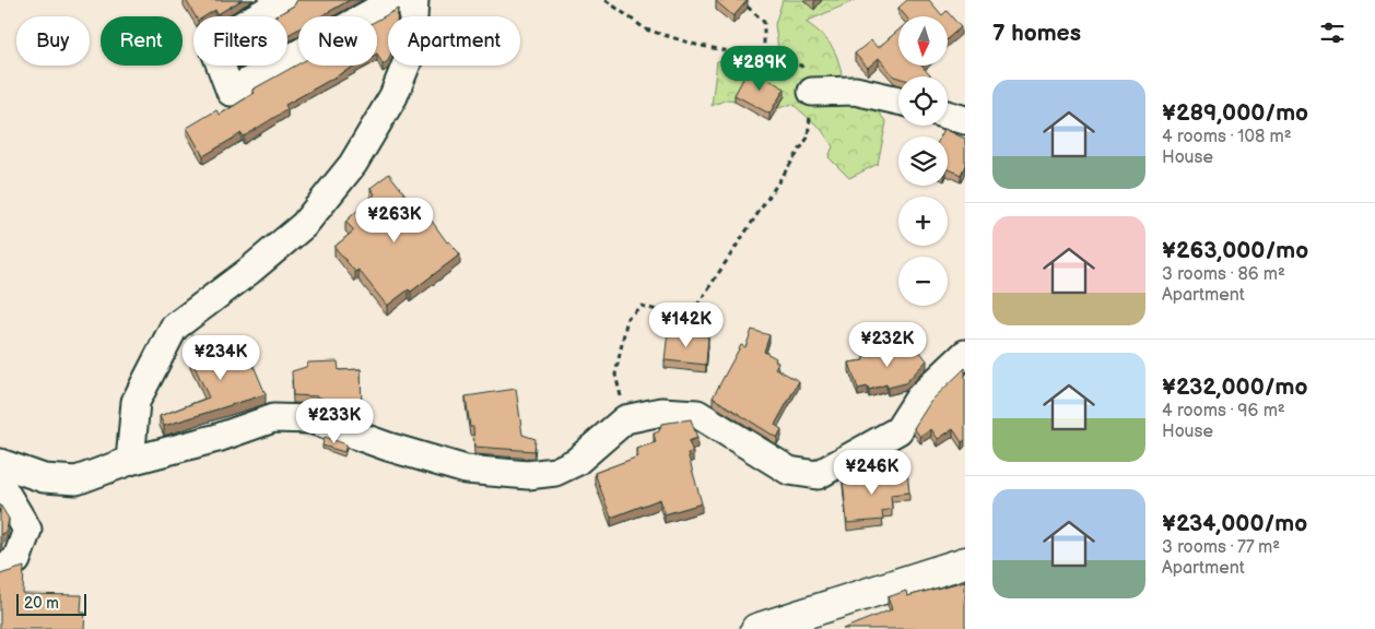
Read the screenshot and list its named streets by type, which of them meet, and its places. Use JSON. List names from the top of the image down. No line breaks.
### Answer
{"scale_bar":"20 m","north":"bottom","page":{"heading":"7 homes","map_buttons":["+","−"],"chip":["Buy","Rent","Filters","New","Apartment"],"price":["¥289K","¥263K","¥142K","¥232K","¥234K","¥233K","¥246K"],"list":[{"name":"¥289,000/mo","note":"4 rooms · 108 m² · House"},{"name":"¥263,000/mo","note":"3 rooms · 86 m² · Apartment"},{"name":"¥232,000/mo","note":"4 rooms · 96 m² · House"},{"name":"¥234,000/mo","note":"3 rooms · 77 m² · Apartment"}],"scale":"20 m"}}
